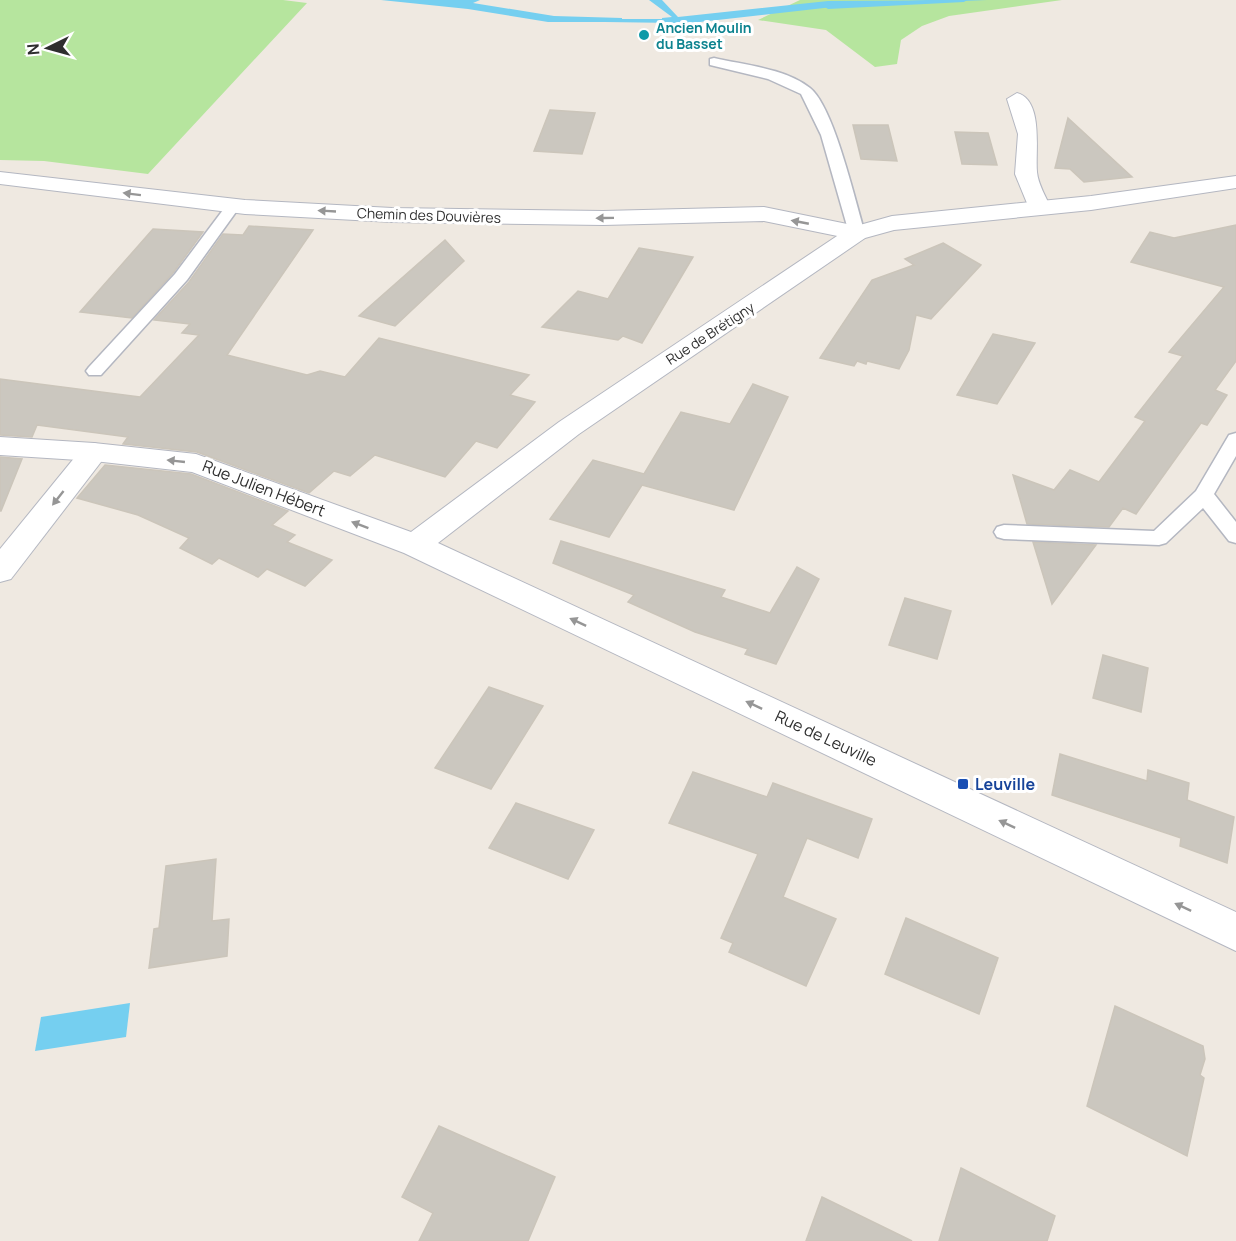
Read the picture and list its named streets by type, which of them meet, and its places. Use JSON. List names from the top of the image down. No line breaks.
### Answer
{"streets":{"street":["Chemin des Douvières","Rue de Brétigny","Rue Julien Hébert","Rue de Leuville"]},"crossings":[["Chemin des Douvières","Rue de Brétigny"],["Rue de Brétigny","Rue Julien Hébert"],["Rue de Brétigny","Rue de Leuville"],["Rue Julien Hébert","Rue de Leuville"]],"one_way":["Chemin des Douvières","Rue Julien Hébert","Rue de Leuville"],"places":{"other":["Ancien Moulin du Basset"],"transit":["Leuville"]},"north":"left"}
